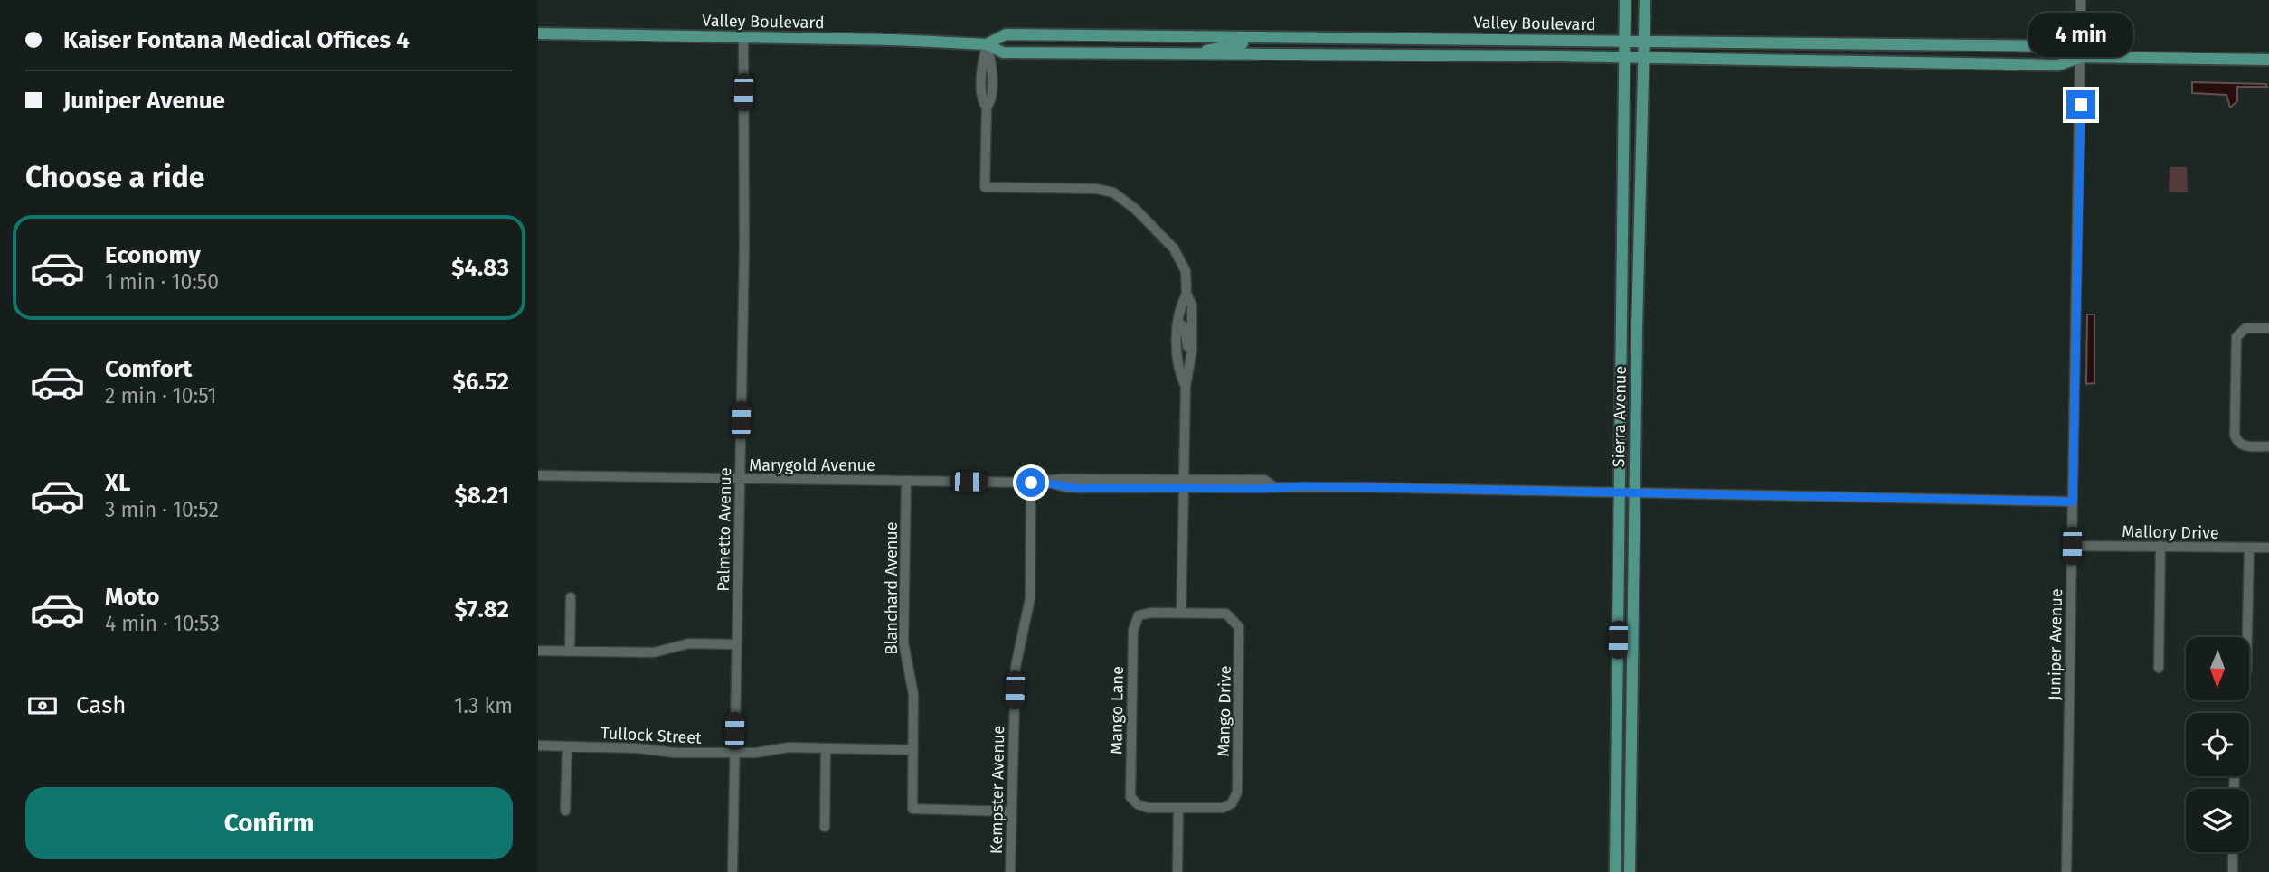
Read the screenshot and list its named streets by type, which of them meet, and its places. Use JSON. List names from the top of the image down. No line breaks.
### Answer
{"streets":{"main road":["Valley Boulevard","Sierra Avenue"],"street":["Marygold Avenue","Palmetto Avenue","Mallory Drive","Blanchard Avenue","Juniper Avenue","Mango Lane","Mango Drive","Tullock Street","Kempster Avenue"]},"crossings":[["Valley Boulevard","Sierra Avenue"],["Valley Boulevard","Palmetto Avenue"],["Valley Boulevard","Juniper Avenue"],["Sierra Avenue","Marygold Avenue"],["Marygold Avenue","Palmetto Avenue"],["Marygold Avenue","Blanchard Avenue"],["Marygold Avenue","Juniper Avenue"],["Marygold Avenue","Kempster Avenue"],["Palmetto Avenue","Tullock Street"],["Mallory Drive","Juniper Avenue"],["Blanchard Avenue","Tullock Street"],["Blanchard Avenue","Kempster Avenue"],["Mango Lane","Mango Drive"]],"north":"bottom","page":{"banner":["Kaiser Fontana Medical Offices 4","Juniper Avenue"],"bubble":"4 min","heading":"Choose a ride","list":[{"name":"Economy","note":"1 min · 10:50","value":"$4.83"},{"name":"Comfort","note":"2 min · 10:51","value":"$6.52"},{"name":"XL","note":"3 min · 10:52","value":"$8.21"},{"name":"Moto","note":"4 min · 10:53","value":"$7.82"}],"pay":["Cash","1.3 km"],"buttons":"Confirm"}}
